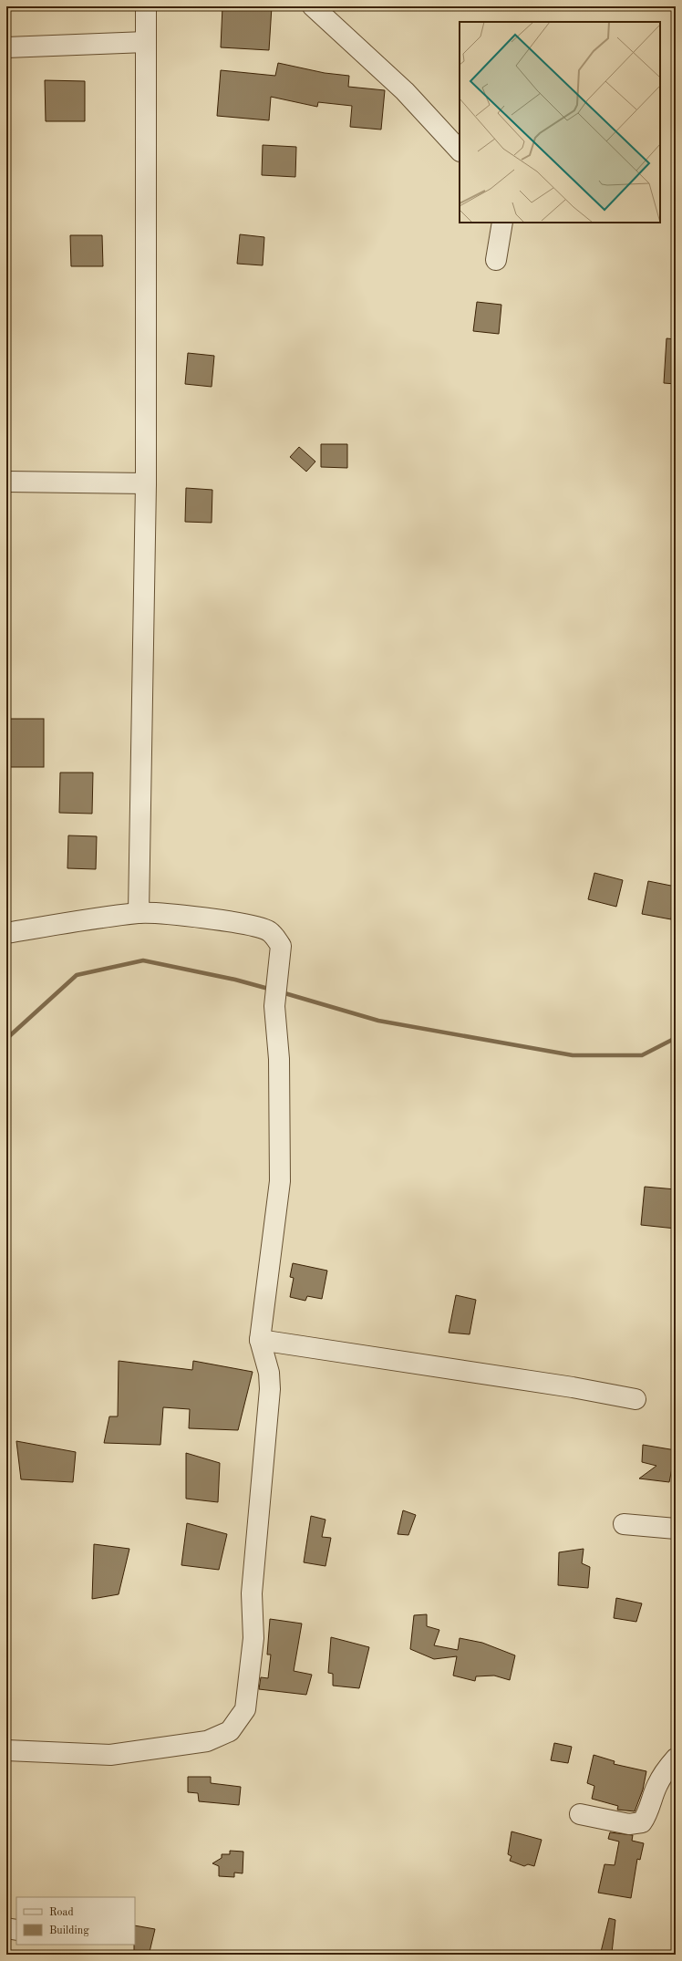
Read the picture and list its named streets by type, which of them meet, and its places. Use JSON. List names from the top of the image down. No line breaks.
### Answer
{"legend":["Road","Building"]}
